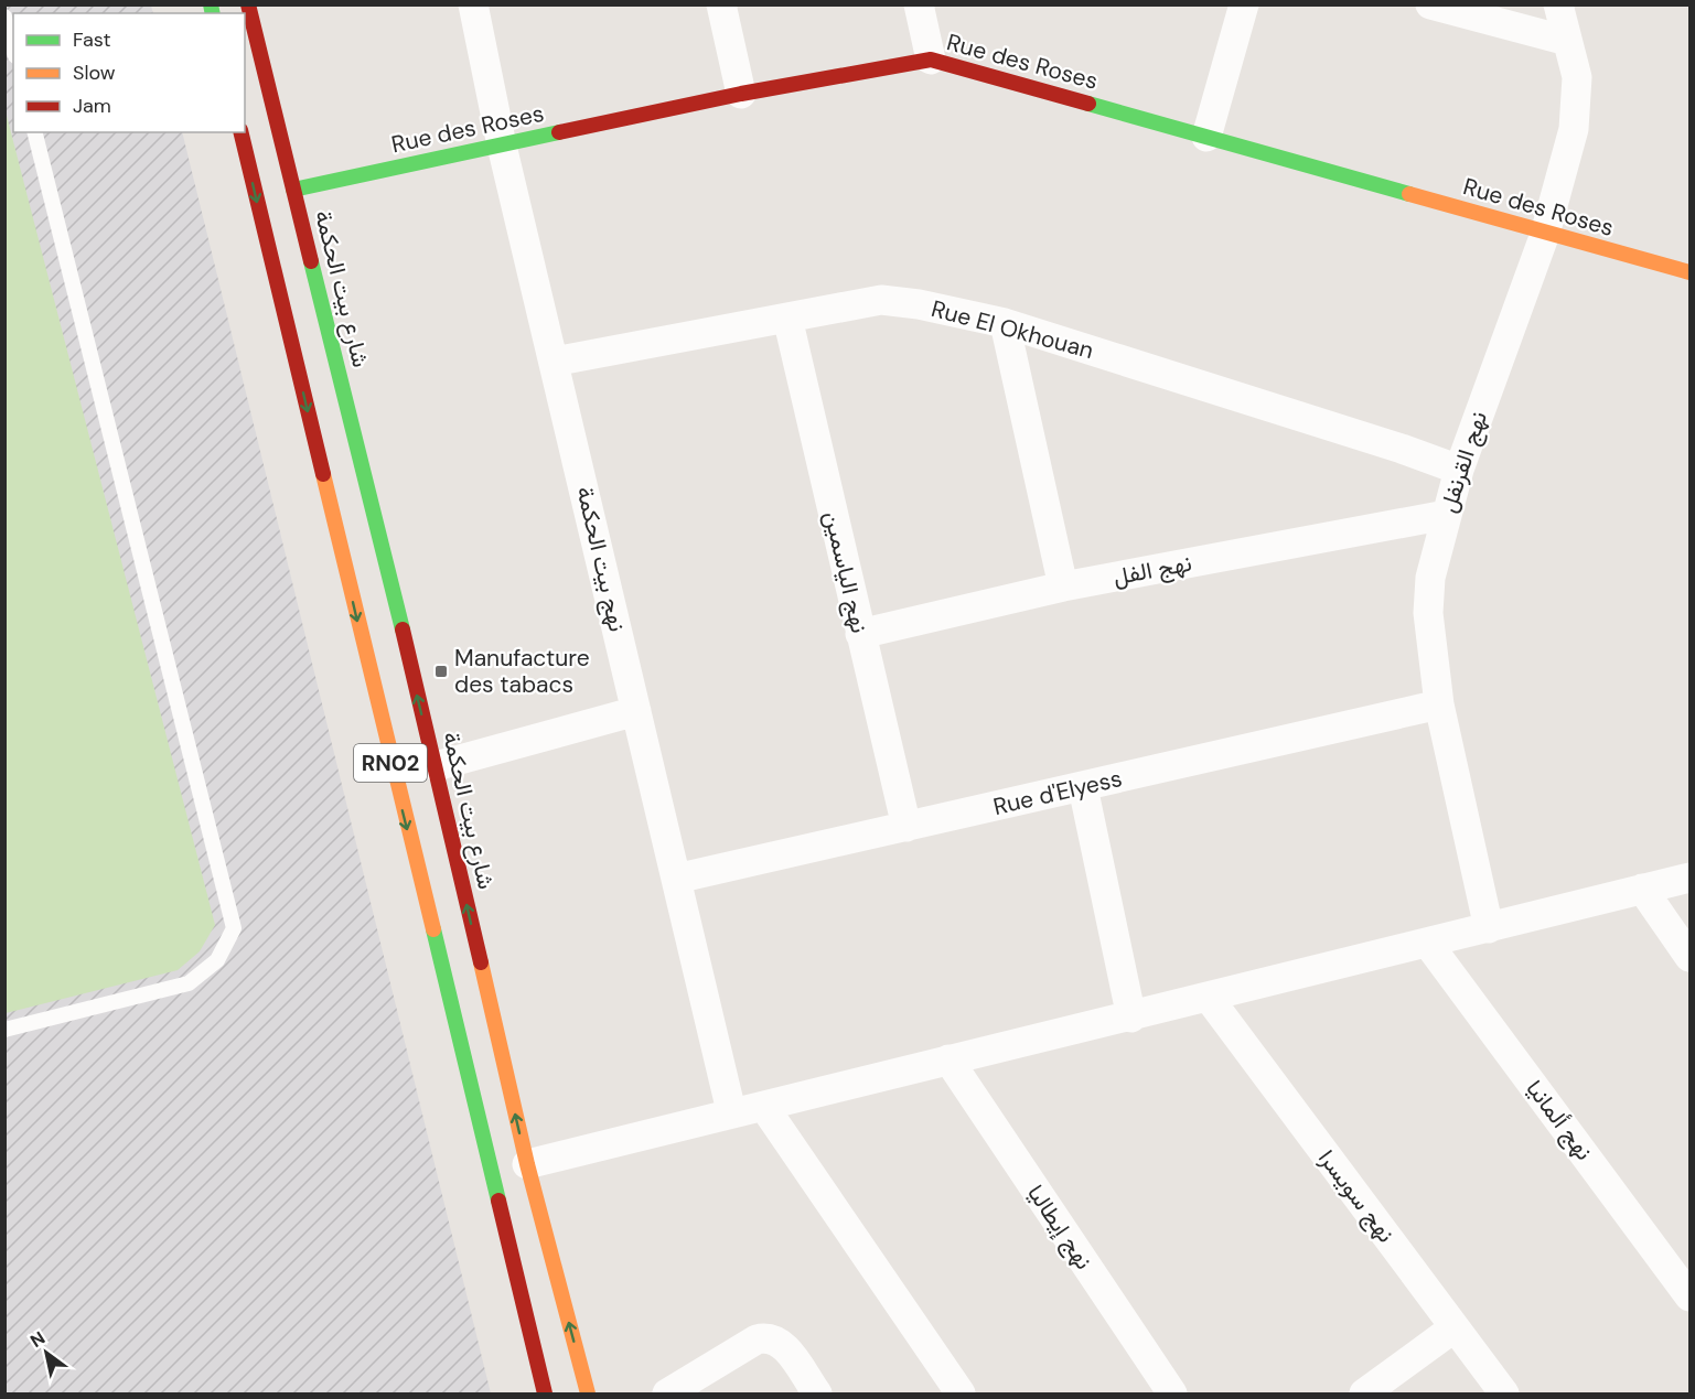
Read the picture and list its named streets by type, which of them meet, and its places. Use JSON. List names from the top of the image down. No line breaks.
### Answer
{"streets":{"main road":["Rue des Roses","شارع بيت الحكمة","RN02"],"street":["Rue El Okhouan","نهج القرنفل","نهج بيت الحكمة","نهج الفل","نهج الياسمين","Rue d'Elyess","نهج ألمانيا","نهج سويسرا","نهج إيطاليا"]},"crossings":[["Rue des Roses","شارع بيت الحكمة"],["Rue des Roses","نهج القرنفل"],["Rue des Roses","نهج بيت الحكمة"],["Rue El Okhouan","نهج القرنفل"],["Rue El Okhouan","نهج بيت الحكمة"],["Rue El Okhouan","نهج الياسمين"],["نهج القرنفل","نهج الفل"],["نهج القرنفل","Rue d'Elyess"],["نهج بيت الحكمة","Rue d'Elyess"],["نهج الفل","نهج الياسمين"],["نهج الياسمين","Rue d'Elyess"]],"places":{"transit":["Manufacture des tabacs"]},"legend":["Fast","Slow","Jam"],"north":"top left"}
